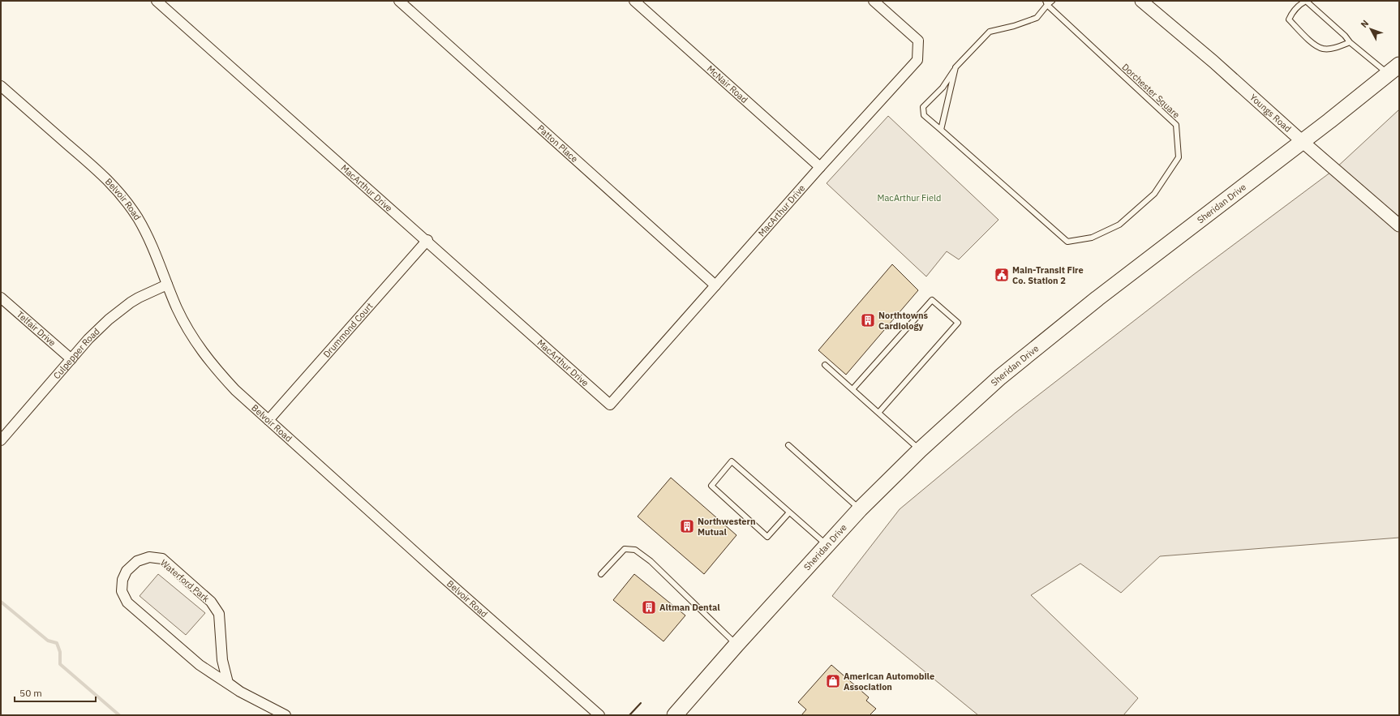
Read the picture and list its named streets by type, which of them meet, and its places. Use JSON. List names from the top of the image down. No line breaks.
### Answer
{"streets":{"main road":["Sheridan Drive"],"street":["McNair Road","Youngs Road","Patton Place","MacArthur Drive","Belvoir Road","Telfair Drive","Drummond Court","Culpepper Road","Waterford Park"],"lane":["Dorchester Square"]},"crossings":[["McNair Road","MacArthur Drive"],["Youngs Road","Sheridan Drive"],["Patton Place","MacArthur Drive"],["MacArthur Drive","Drummond Court"],["Belvoir Road","Drummond Court"],["Belvoir Road","Culpepper Road"],["Telfair Drive","Culpepper Road"]],"parks":["MacArthur Field"],"places":{"public building":["Main-Transit Fire Co. Station 2"],"building":["Northtowns Cardiology","Northwestern Mutual","Altman Dental"],"shop":["American Automobile Association"]},"scale_bar":"50 m","north":"top left"}
